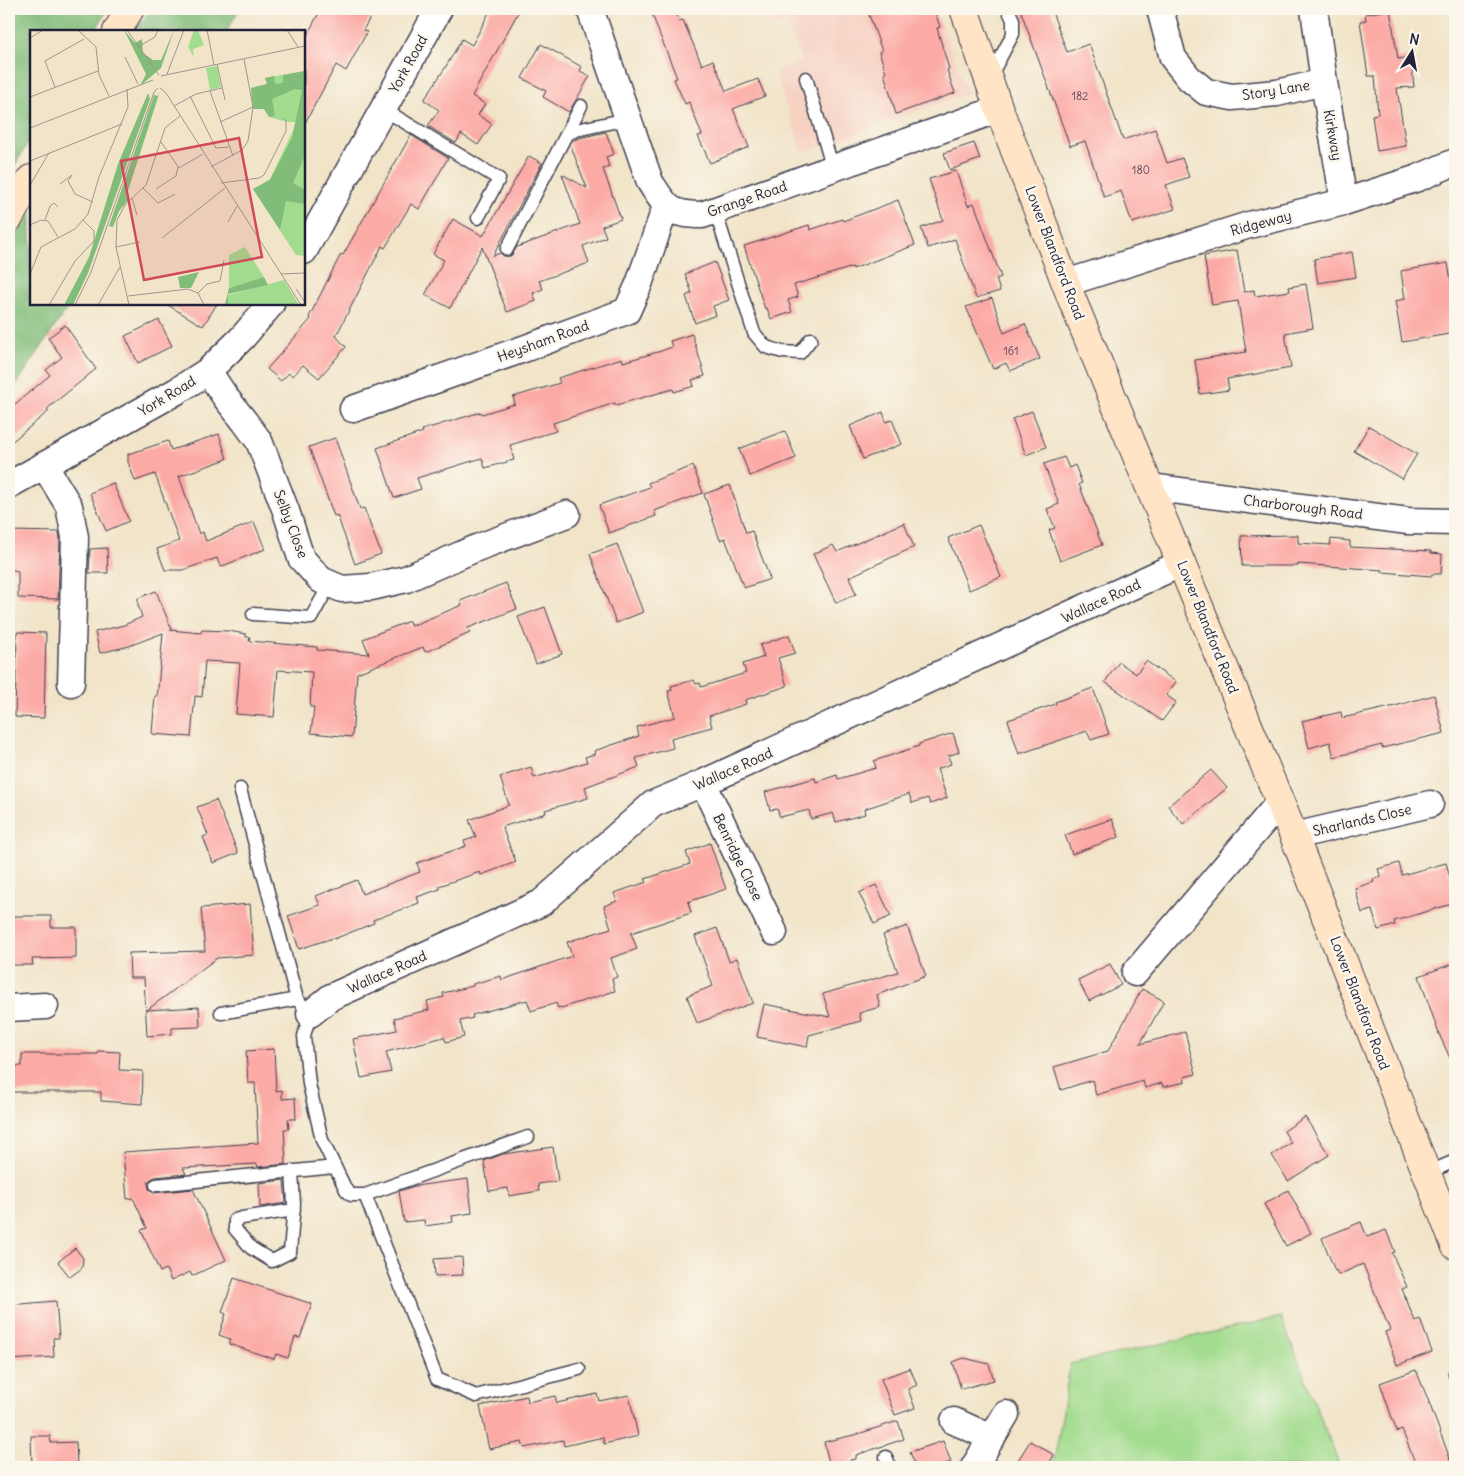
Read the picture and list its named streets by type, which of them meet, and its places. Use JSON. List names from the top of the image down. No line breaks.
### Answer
{"streets":{"main road":["Lower Blandford Road"],"street":["York Road","Story Lane","Kirkway","Grange Road","Ridgeway","Heysham Road","Charborough Road","Selby Close","Wallace Road","Sharlands Close","Benridge Close"]},"crossings":[["York Road","Selby Close"],["Story Lane","Kirkway"],["Kirkway","Ridgeway"],["Grange Road","Lower Blandford Road"],["Grange Road","Heysham Road"],["Ridgeway","Lower Blandford Road"],["Lower Blandford Road","Charborough Road"],["Lower Blandford Road","Wallace Road"],["Lower Blandford Road","Sharlands Close"],["Wallace Road","Benridge Close"]],"house_numbers":["182","180","161"],"north":"top"}
